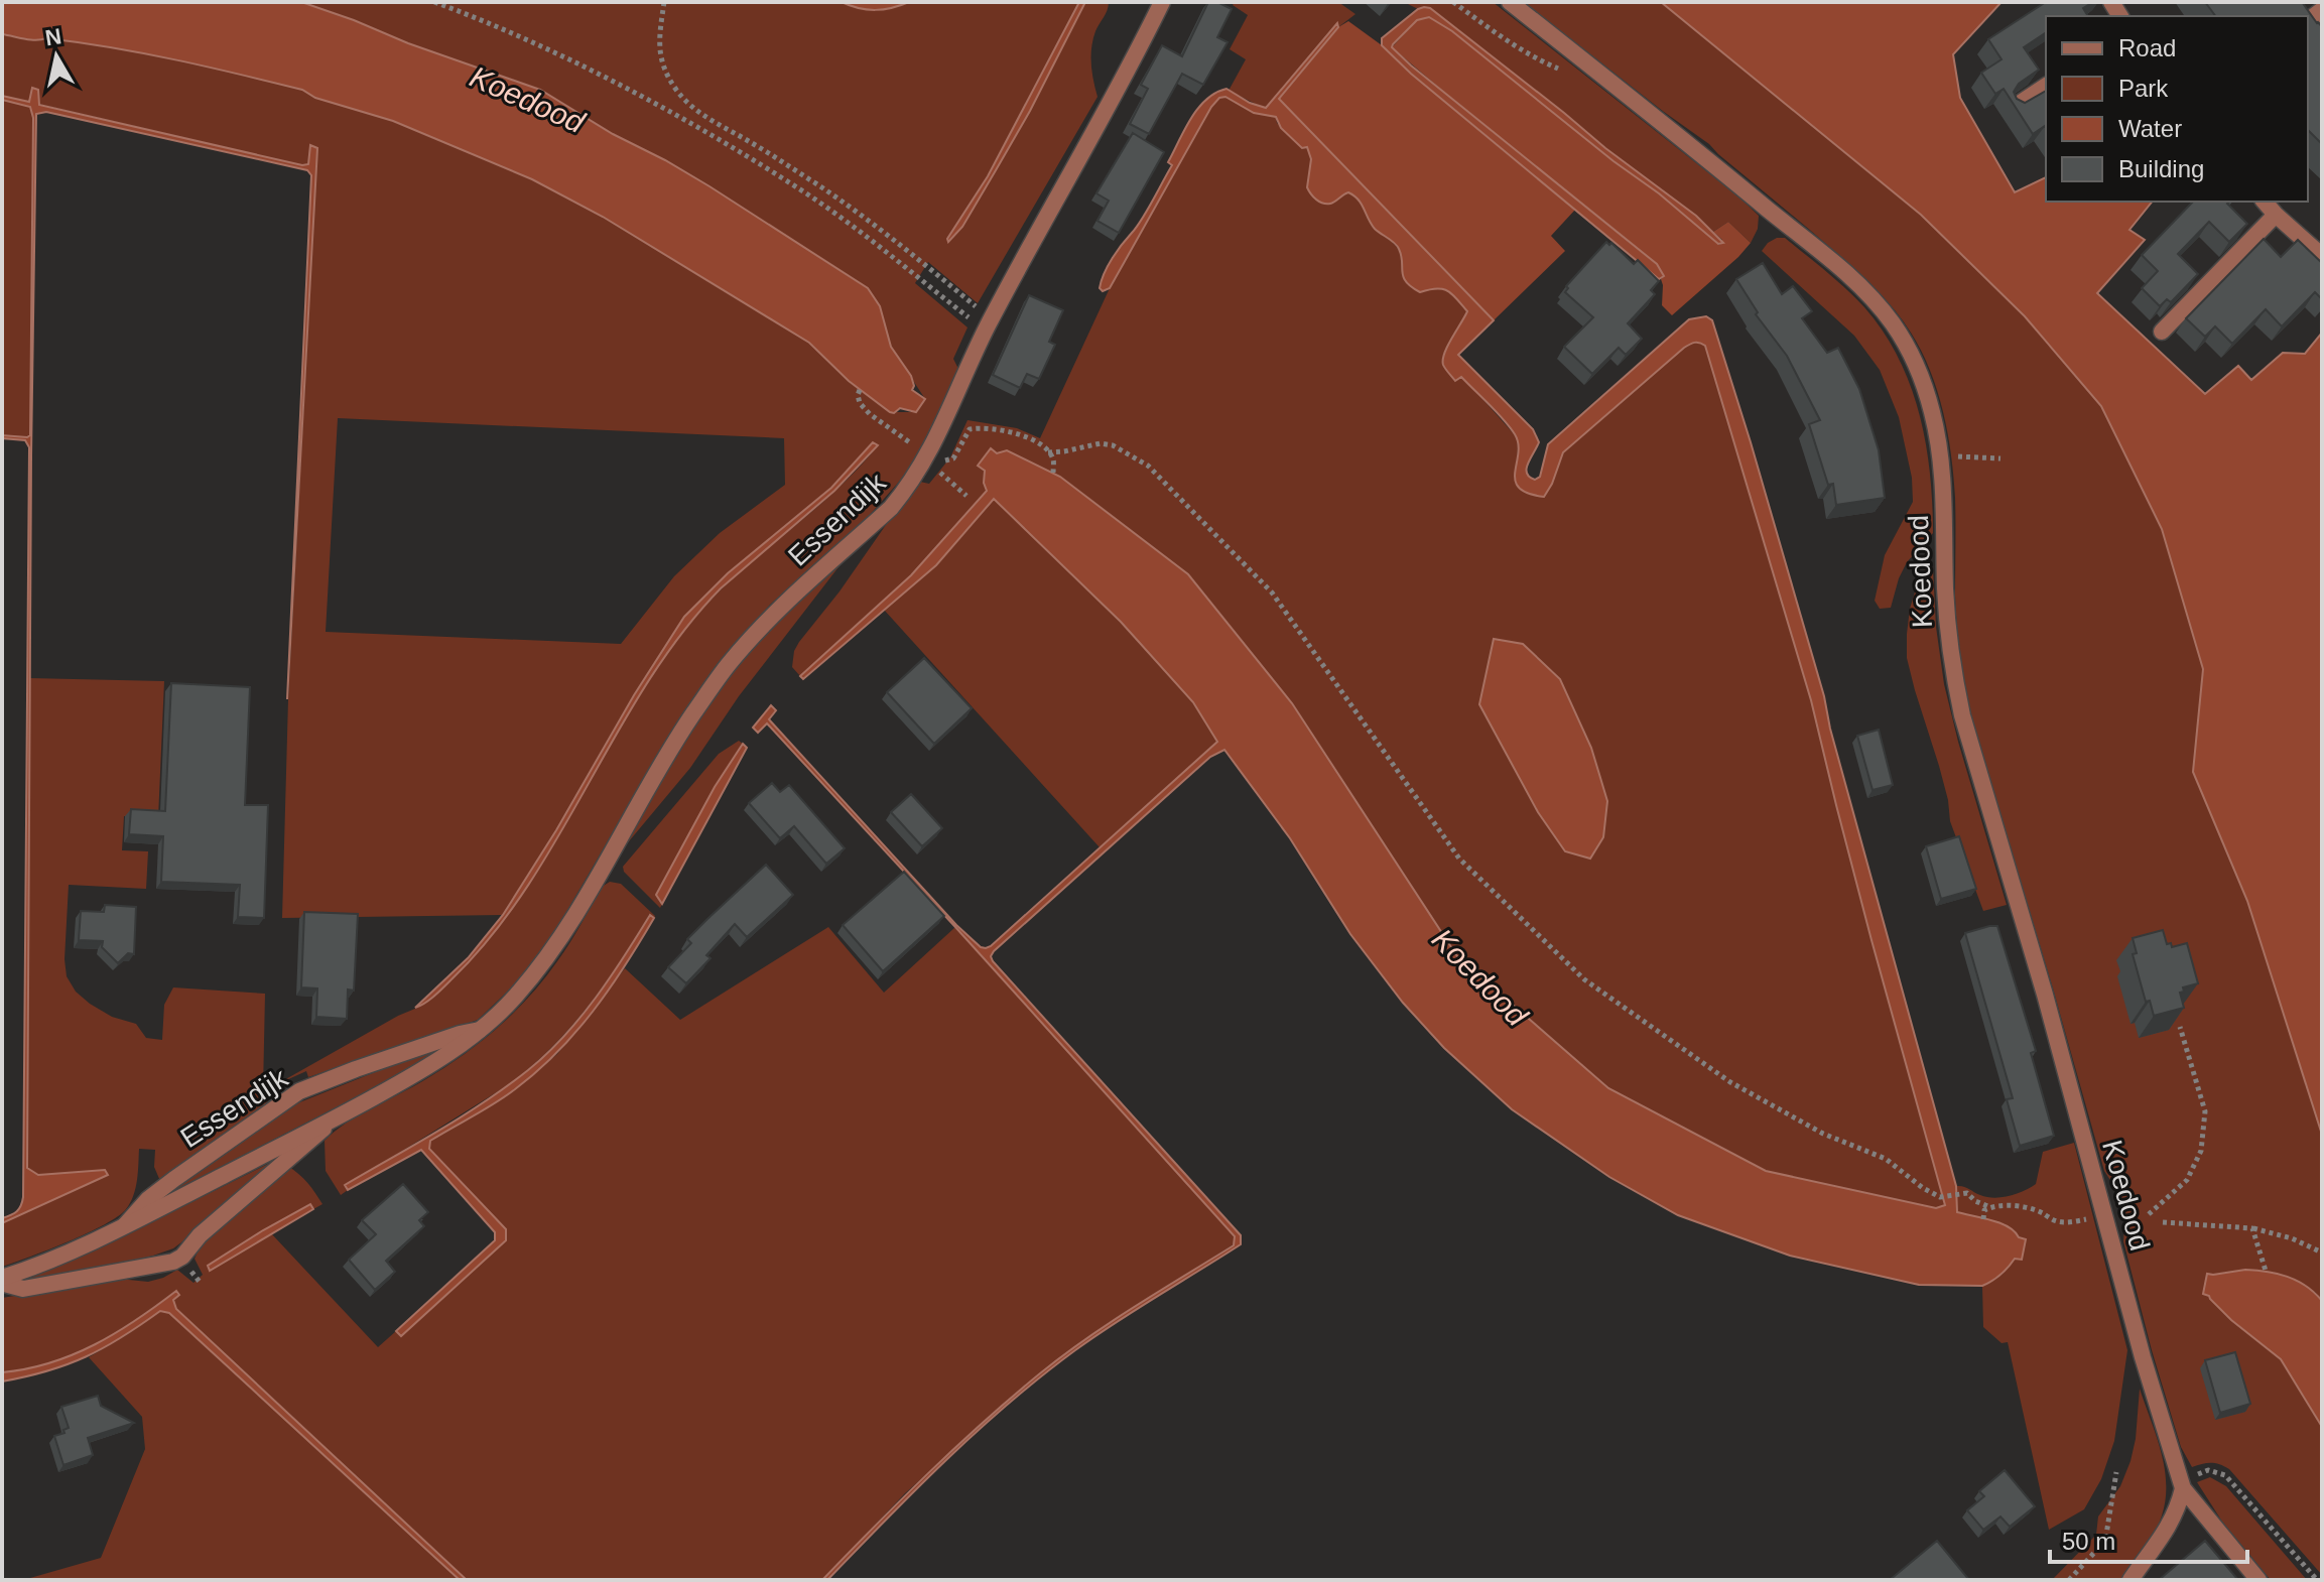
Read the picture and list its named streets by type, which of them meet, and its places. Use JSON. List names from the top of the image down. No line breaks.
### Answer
{"streets":{"street":["Essendijk","Koedood"]},"water":["Koedood"],"legend":["Road","Park","Water","Building"],"scale_bar":"50 m","north":"top"}
